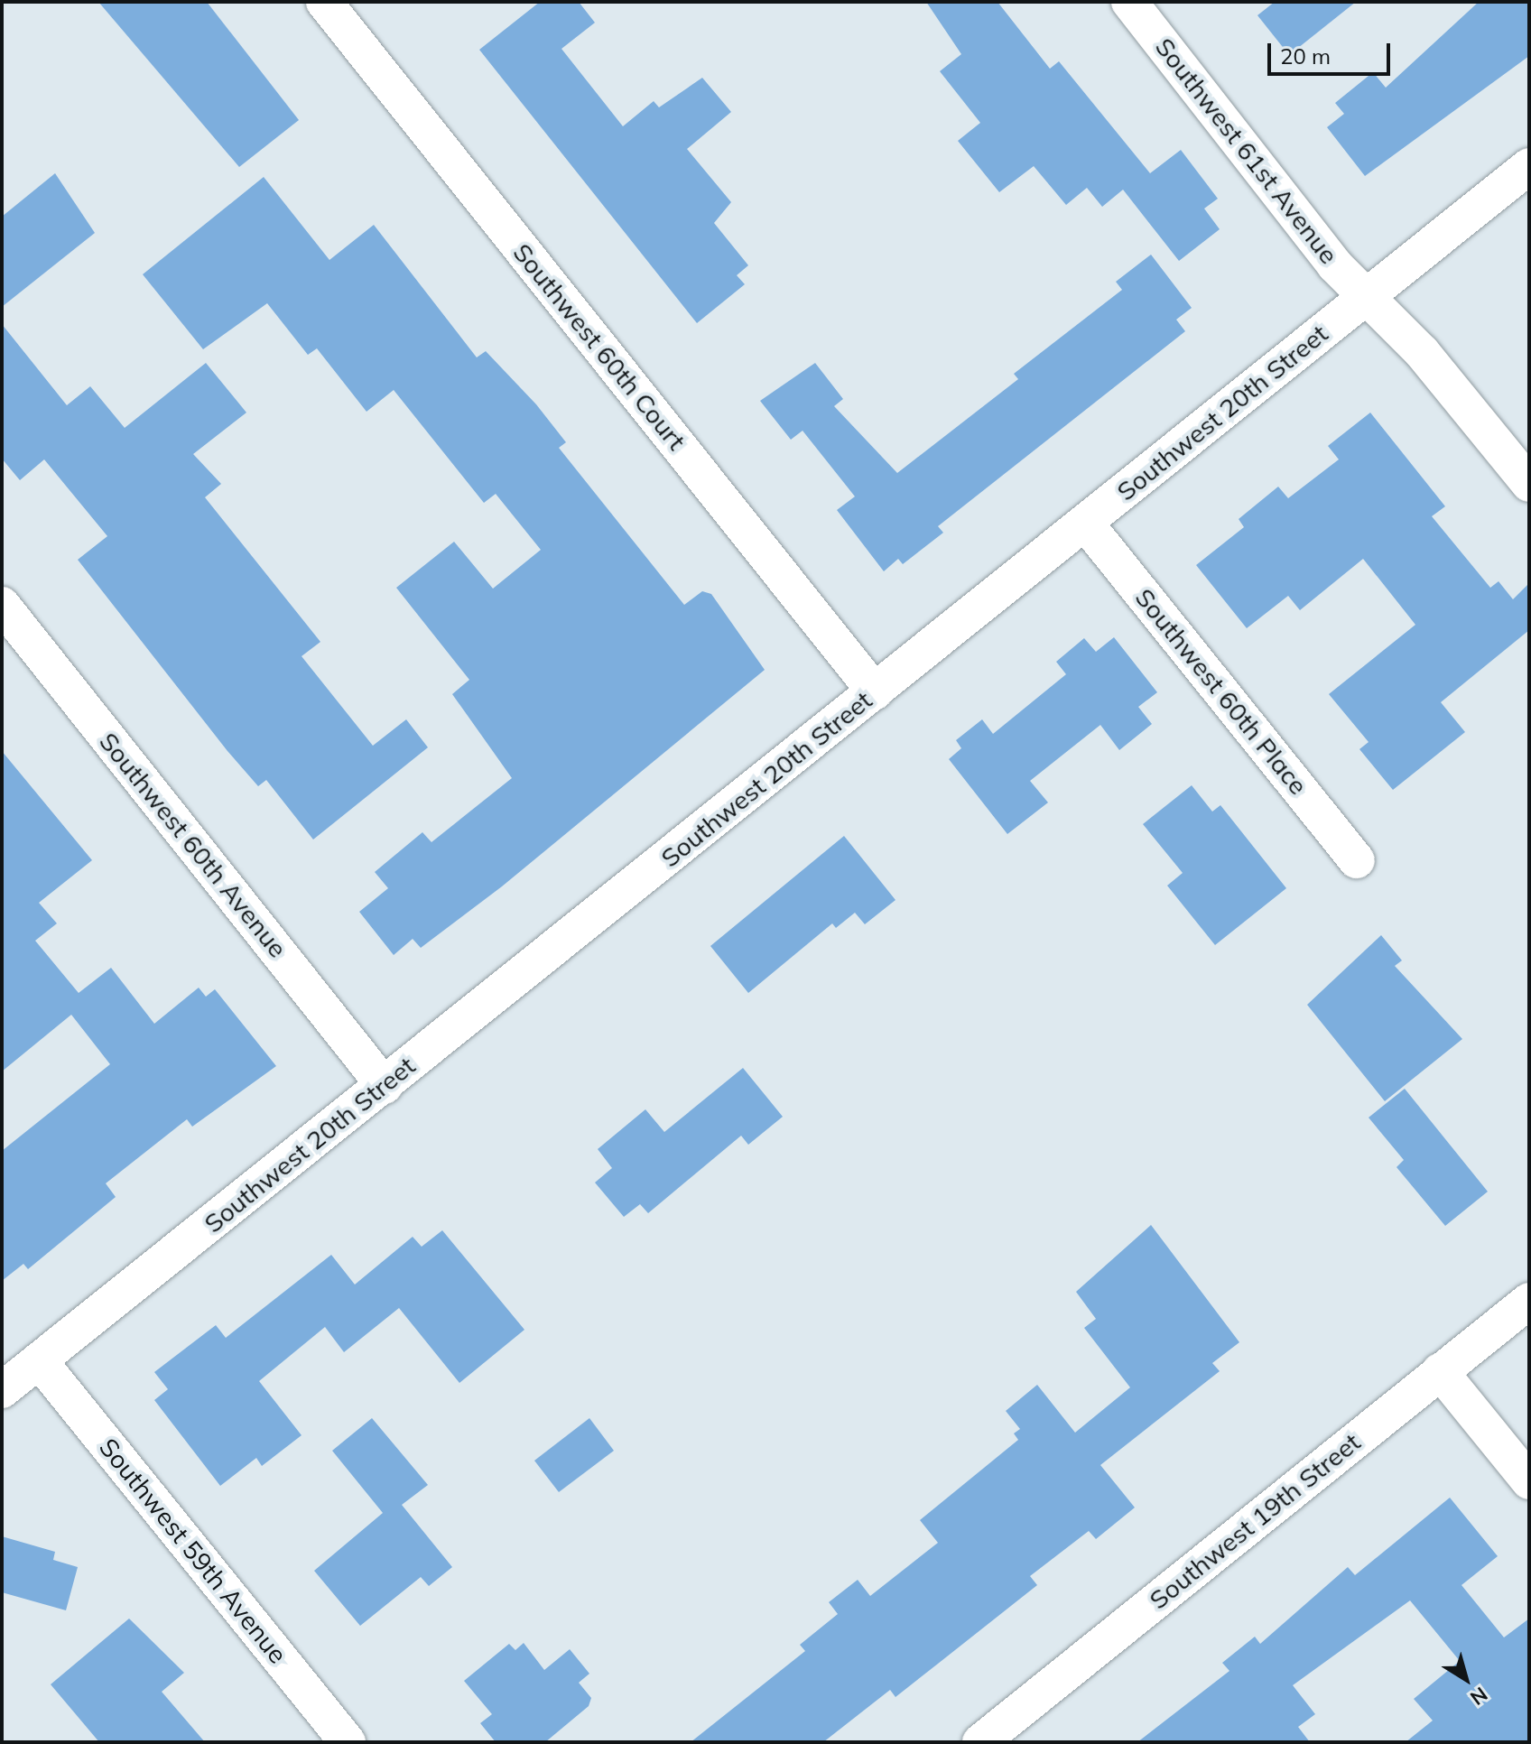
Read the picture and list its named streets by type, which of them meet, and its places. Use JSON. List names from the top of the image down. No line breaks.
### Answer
{"streets":{"street":["Southwest 61st Avenue","Southwest 60th Court","Southwest 20th Street","Southwest 60th Place","Southwest 60th Avenue","Southwest 19th Street","Southwest 59th Avenue"]},"crossings":[["Southwest 61st Avenue","Southwest 20th Street"],["Southwest 60th Court","Southwest 20th Street"],["Southwest 20th Street","Southwest 60th Place"],["Southwest 20th Street","Southwest 60th Avenue"],["Southwest 20th Street","Southwest 59th Avenue"]],"scale_bar":"20 m","north":"bottom right"}
